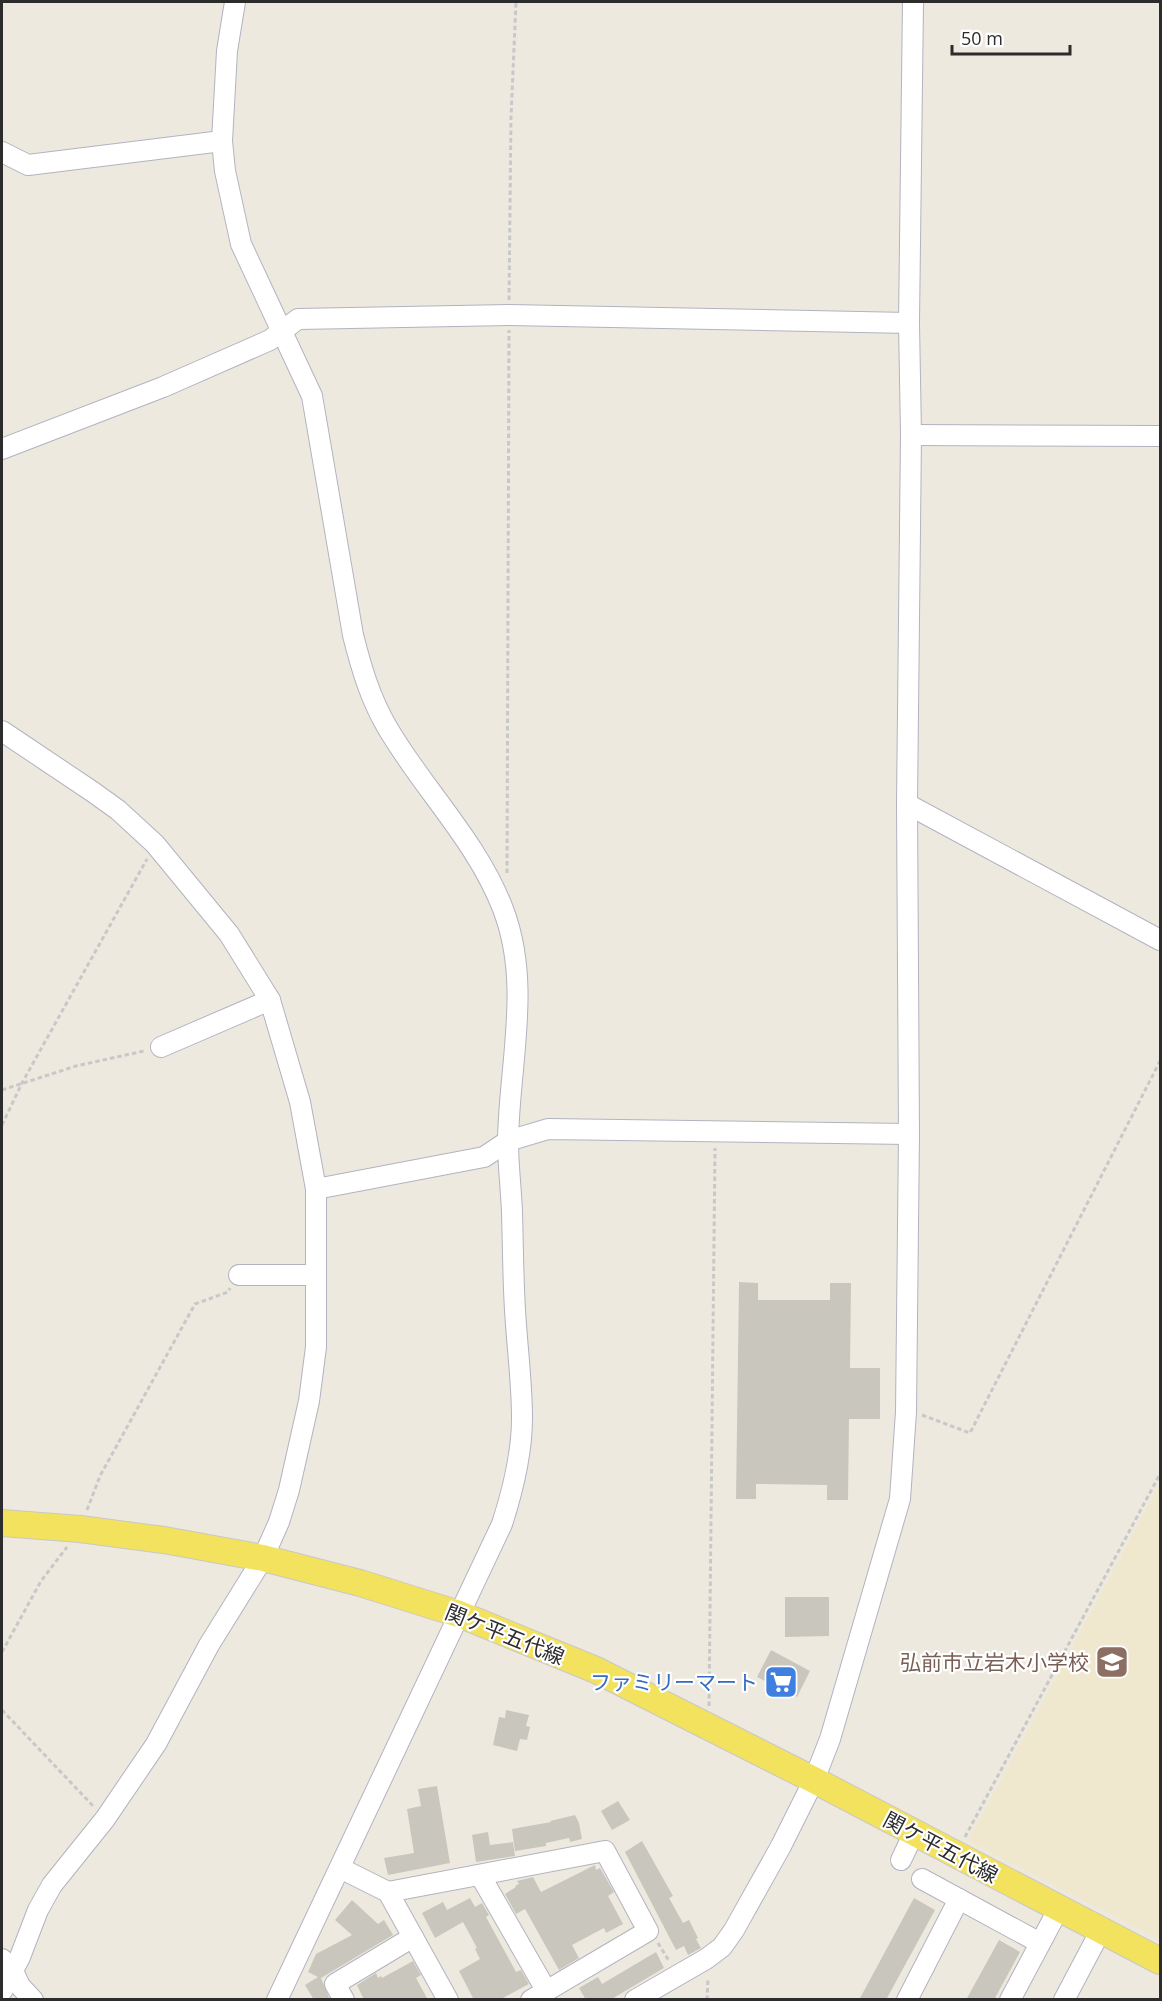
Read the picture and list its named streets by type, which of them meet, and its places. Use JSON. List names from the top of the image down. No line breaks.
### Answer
{"streets":{"main road":["関ケ平五代線"]},"places":{"school or university":["弘前市立岩木小学校"],"supermarket":["ファミリーマート"]},"scale_bar":"50 m"}
